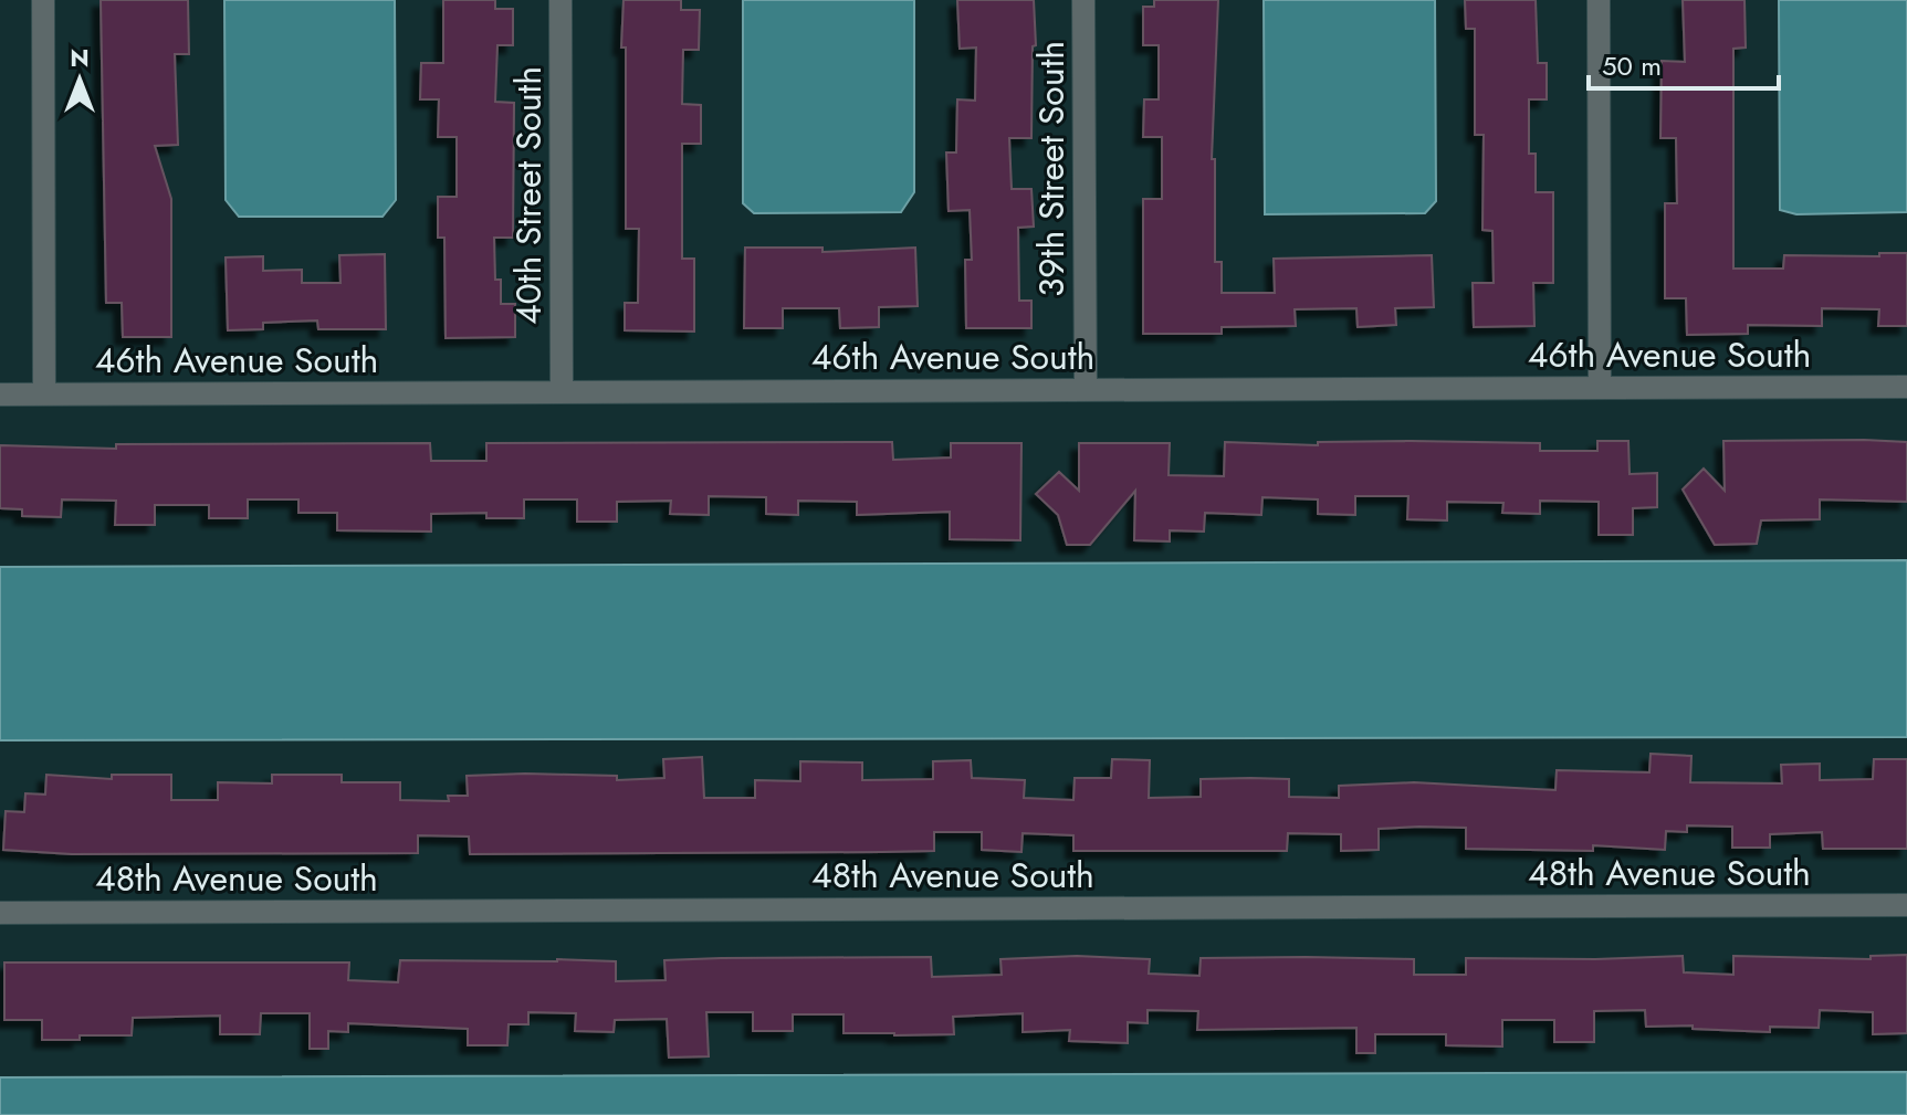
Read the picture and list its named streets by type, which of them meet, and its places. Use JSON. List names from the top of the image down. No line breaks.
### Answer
{"streets":{"street":["39th Street South","40th Street South","46th Avenue South","48th Avenue South"]},"crossings":[["39th Street South","46th Avenue South"],["40th Street South","46th Avenue South"]],"scale_bar":"50 m","north":"top"}
